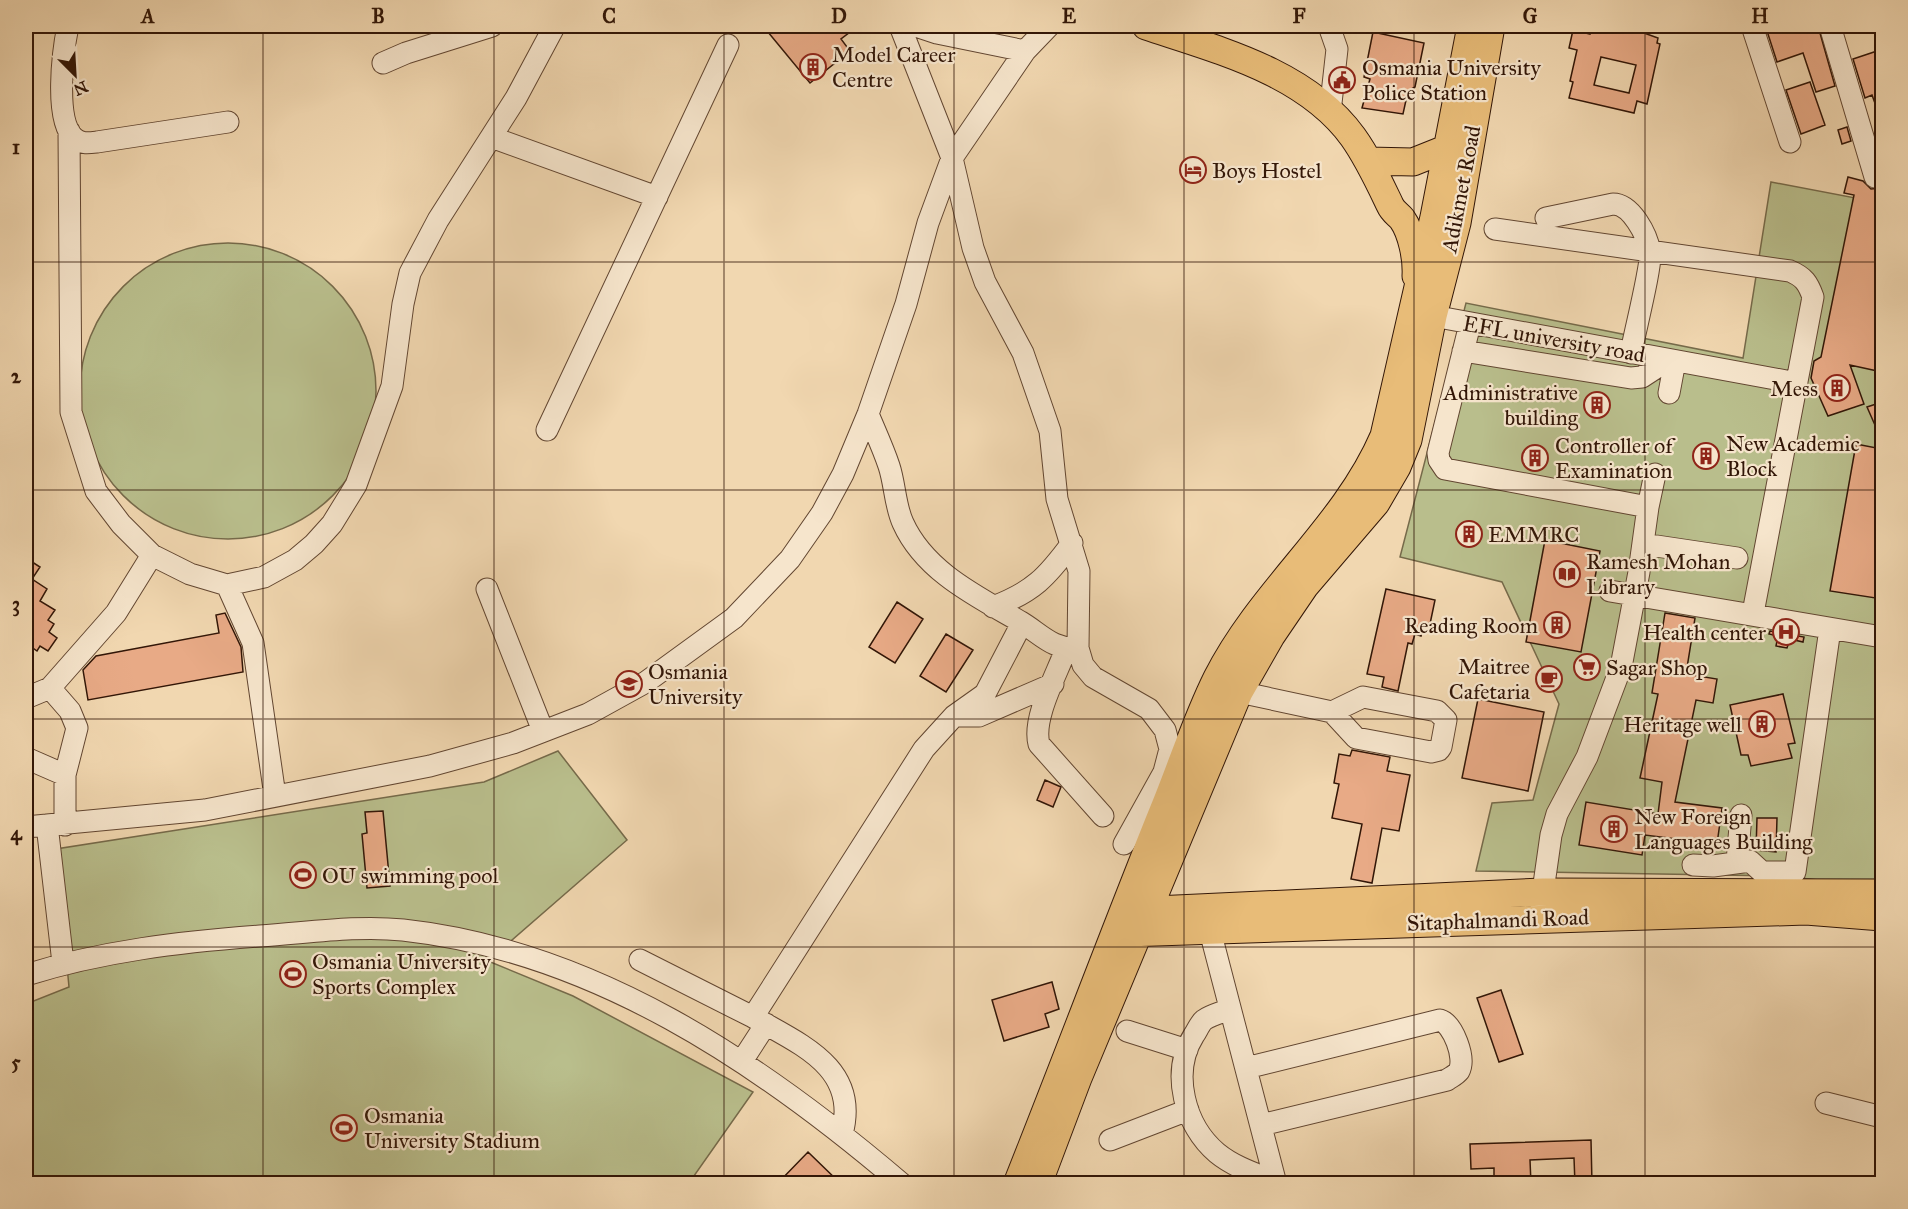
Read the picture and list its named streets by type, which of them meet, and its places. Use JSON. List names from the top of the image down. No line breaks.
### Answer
{"streets":{"main road":["Adikmet Road","Sitaphalmandi Road"],"street":["EFL university road"]},"crossings":[["Adikmet Road","EFL university road"]],"places":{"building":["Model Career Centre","Mess","Administrative building","New Academic Block","Controller of Examination","EMMRC","Reading Room","Heritage well","New Foreign Languages Building"],"public building":["Osmania University Police Station"],"hotel":["Boys Hostel"],"library":["Ramesh Mohan Library"],"hospital":["Health center"],"supermarket":["Sagar Shop"],"cafe":["Maitree Cafetaria"],"school or university":["Osmania University"],"sports":["OU swimming pool","Osmania University Sports Complex","Osmania University Stadium"]},"north":"bottom right","grid":{"columns":["A","B","C","D","E","F","G","H"],"rows":["1","2","3","4","5"]}}
